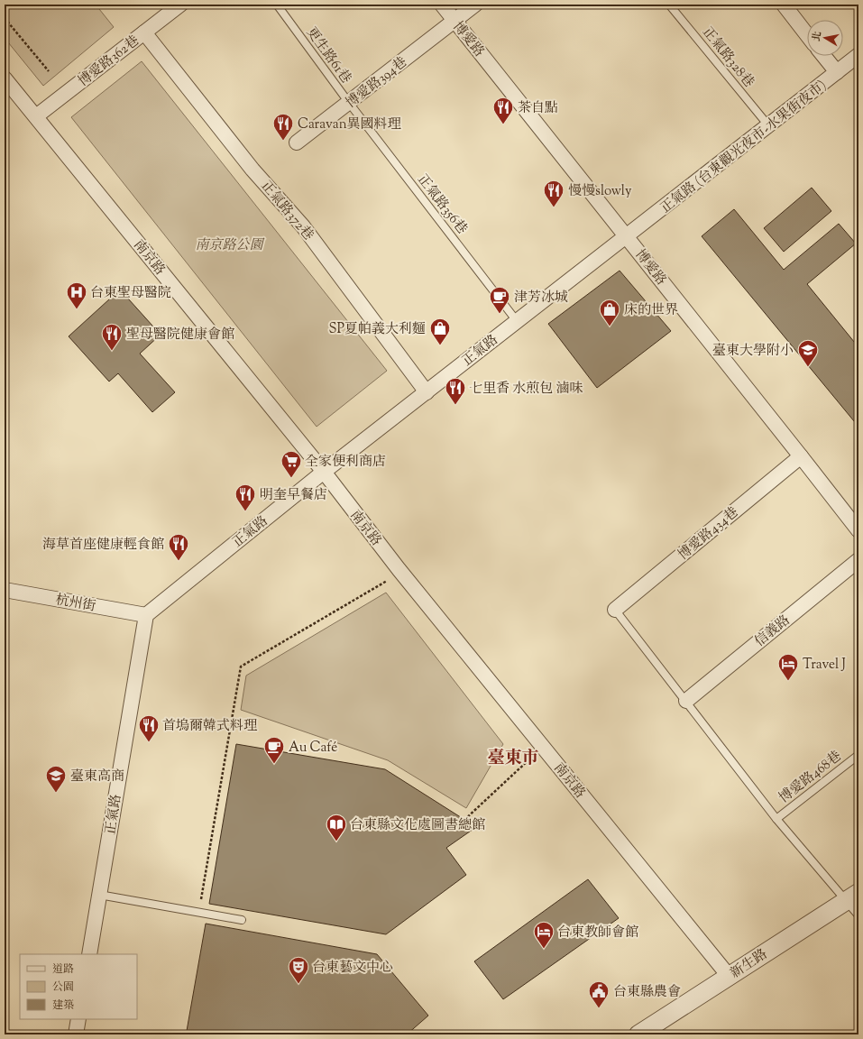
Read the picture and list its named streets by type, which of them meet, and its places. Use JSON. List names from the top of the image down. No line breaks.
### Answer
{"streets":{"street":["博愛路","博愛路362巷","博愛路394巷","正氣路 (台東觀光夜市-水果街夜市)","正氣路372巷","南京路","正氣路","博愛路434巷","杭州街","信義路","新生路"],"lane":["更生路61巷","正氣路328巷","正氣路356巷","博愛路468巷"]},"crossings":[["博愛路","博愛路394巷"],["博愛路","正氣路 (台東觀光夜市-水果街夜市)"],["博愛路","正氣路"],["博愛路","博愛路434巷"],["更生路61巷","博愛路394巷"],["更生路61巷","正氣路356巷"],["正氣路328巷","正氣路 (台東觀光夜市-水果街夜市)"],["博愛路362巷","正氣路372巷"],["博愛路362巷","南京路"],["博愛路394巷","正氣路356巷"],["正氣路 (台東觀光夜市-水果街夜市)","正氣路"],["正氣路356巷","正氣路"],["正氣路372巷","正氣路"],["南京路","正氣路"],["南京路","新生路"],["正氣路","杭州街"]],"districts":["臺東市"],"parks":["南京路公園"],"places":{"restaurant":["茶自點","Caravan異國料理","慢慢slowly","聖母醫院健康會館","七里香 水煎包 滷味","明奎早餐店","海草首座健康輕食館","首塢爾韓式料理"],"hospital":["台東聖母醫院"],"cafe":["津芳冰城","Au Café"],"shop":["床的世界","SP夏帕義大利麵"],"school or university":["臺東大學附小","臺東高商"],"supermarket":["全家便利商店"],"hotel":["Travel J","台東教師會館"],"library":["台東縣文化處圖書總館"],"theatre":["台東藝文中心"],"public building":["台東縣農會"]},"legend":["道路","公園","建築"],"north":"left"}
